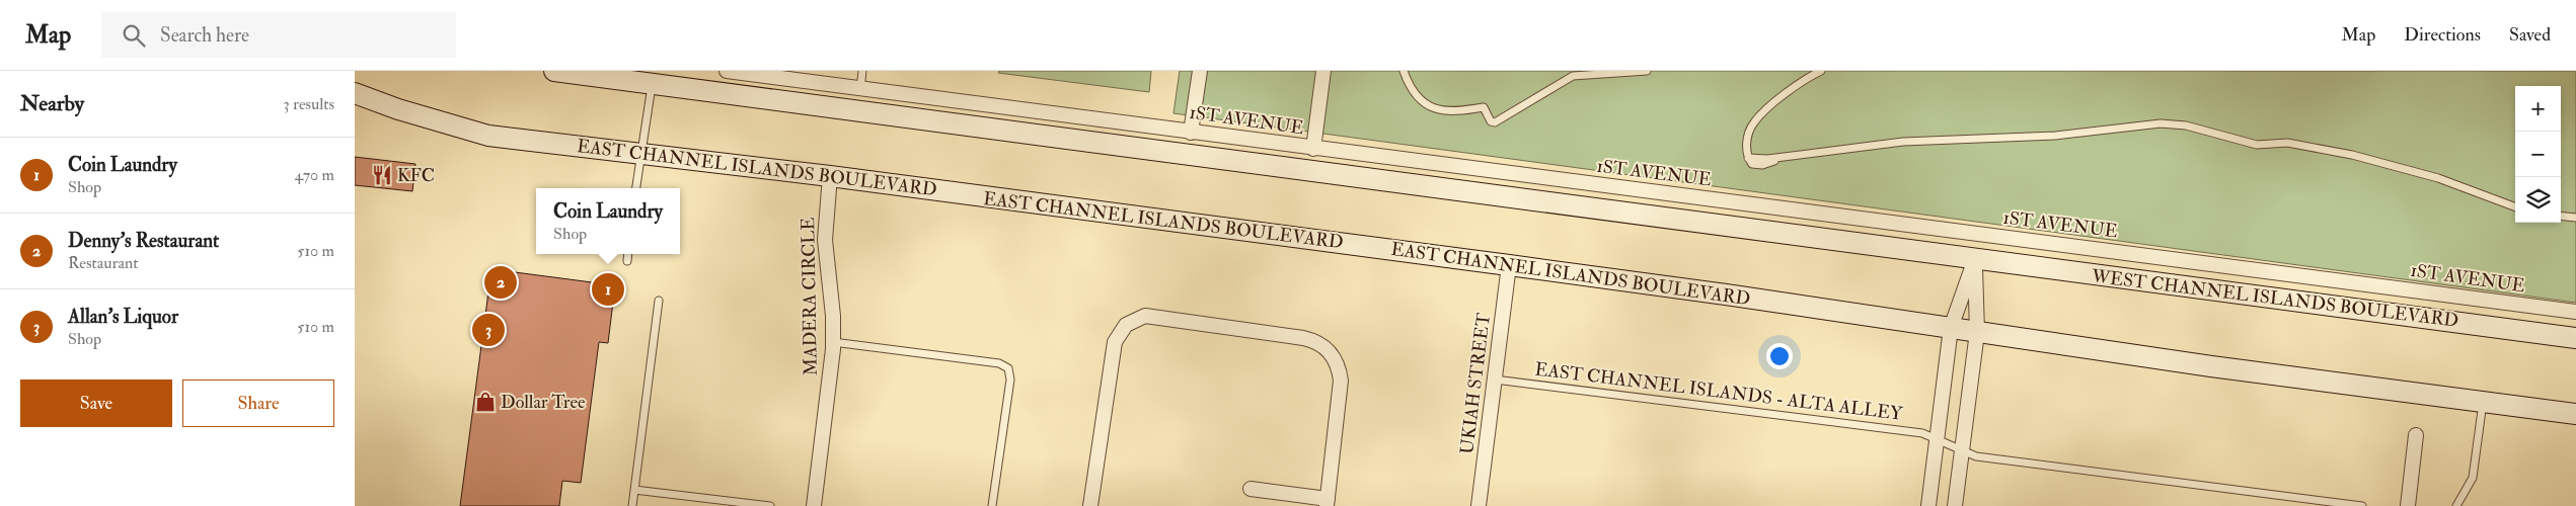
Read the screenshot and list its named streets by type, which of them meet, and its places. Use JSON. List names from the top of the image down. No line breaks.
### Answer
{"streets":{"main road":["EAST CHANNEL ISLANDS BOULEVARD","WEST CHANNEL ISLANDS BOULEVARD"],"street":["1ST AVENUE","MADERA CIRCLE","UKIAH STREET"],"lane":["EAST CHANNEL ISLANDS - ALTA ALLEY"]},"crossings":[["EAST CHANNEL ISLANDS BOULEVARD","MADERA CIRCLE"],["EAST CHANNEL ISLANDS BOULEVARD","UKIAH STREET"],["UKIAH STREET","EAST CHANNEL ISLANDS - ALTA ALLEY"]],"places":{"restaurant":["KFC"],"shop":["Dollar Tree"]},"page":{"header":"Map","search":"Search here","nav":["Map","Directions","Saved"],"heading":["Nearby","3 results"],"map_buttons":["+","−"],"list":[{"mark":"1","name":"Coin Laundry","note":"Shop","value":"470 m"},{"mark":"2","name":"Denny's Restaurant","note":"Restaurant","value":"510 m"},{"mark":"3","name":"Allan's Liquor","note":"Shop","value":"510 m"}],"popup":["Coin Laundry","Shop"],"pins":["2","1","3"],"buttons":["Save","Share"]}}
